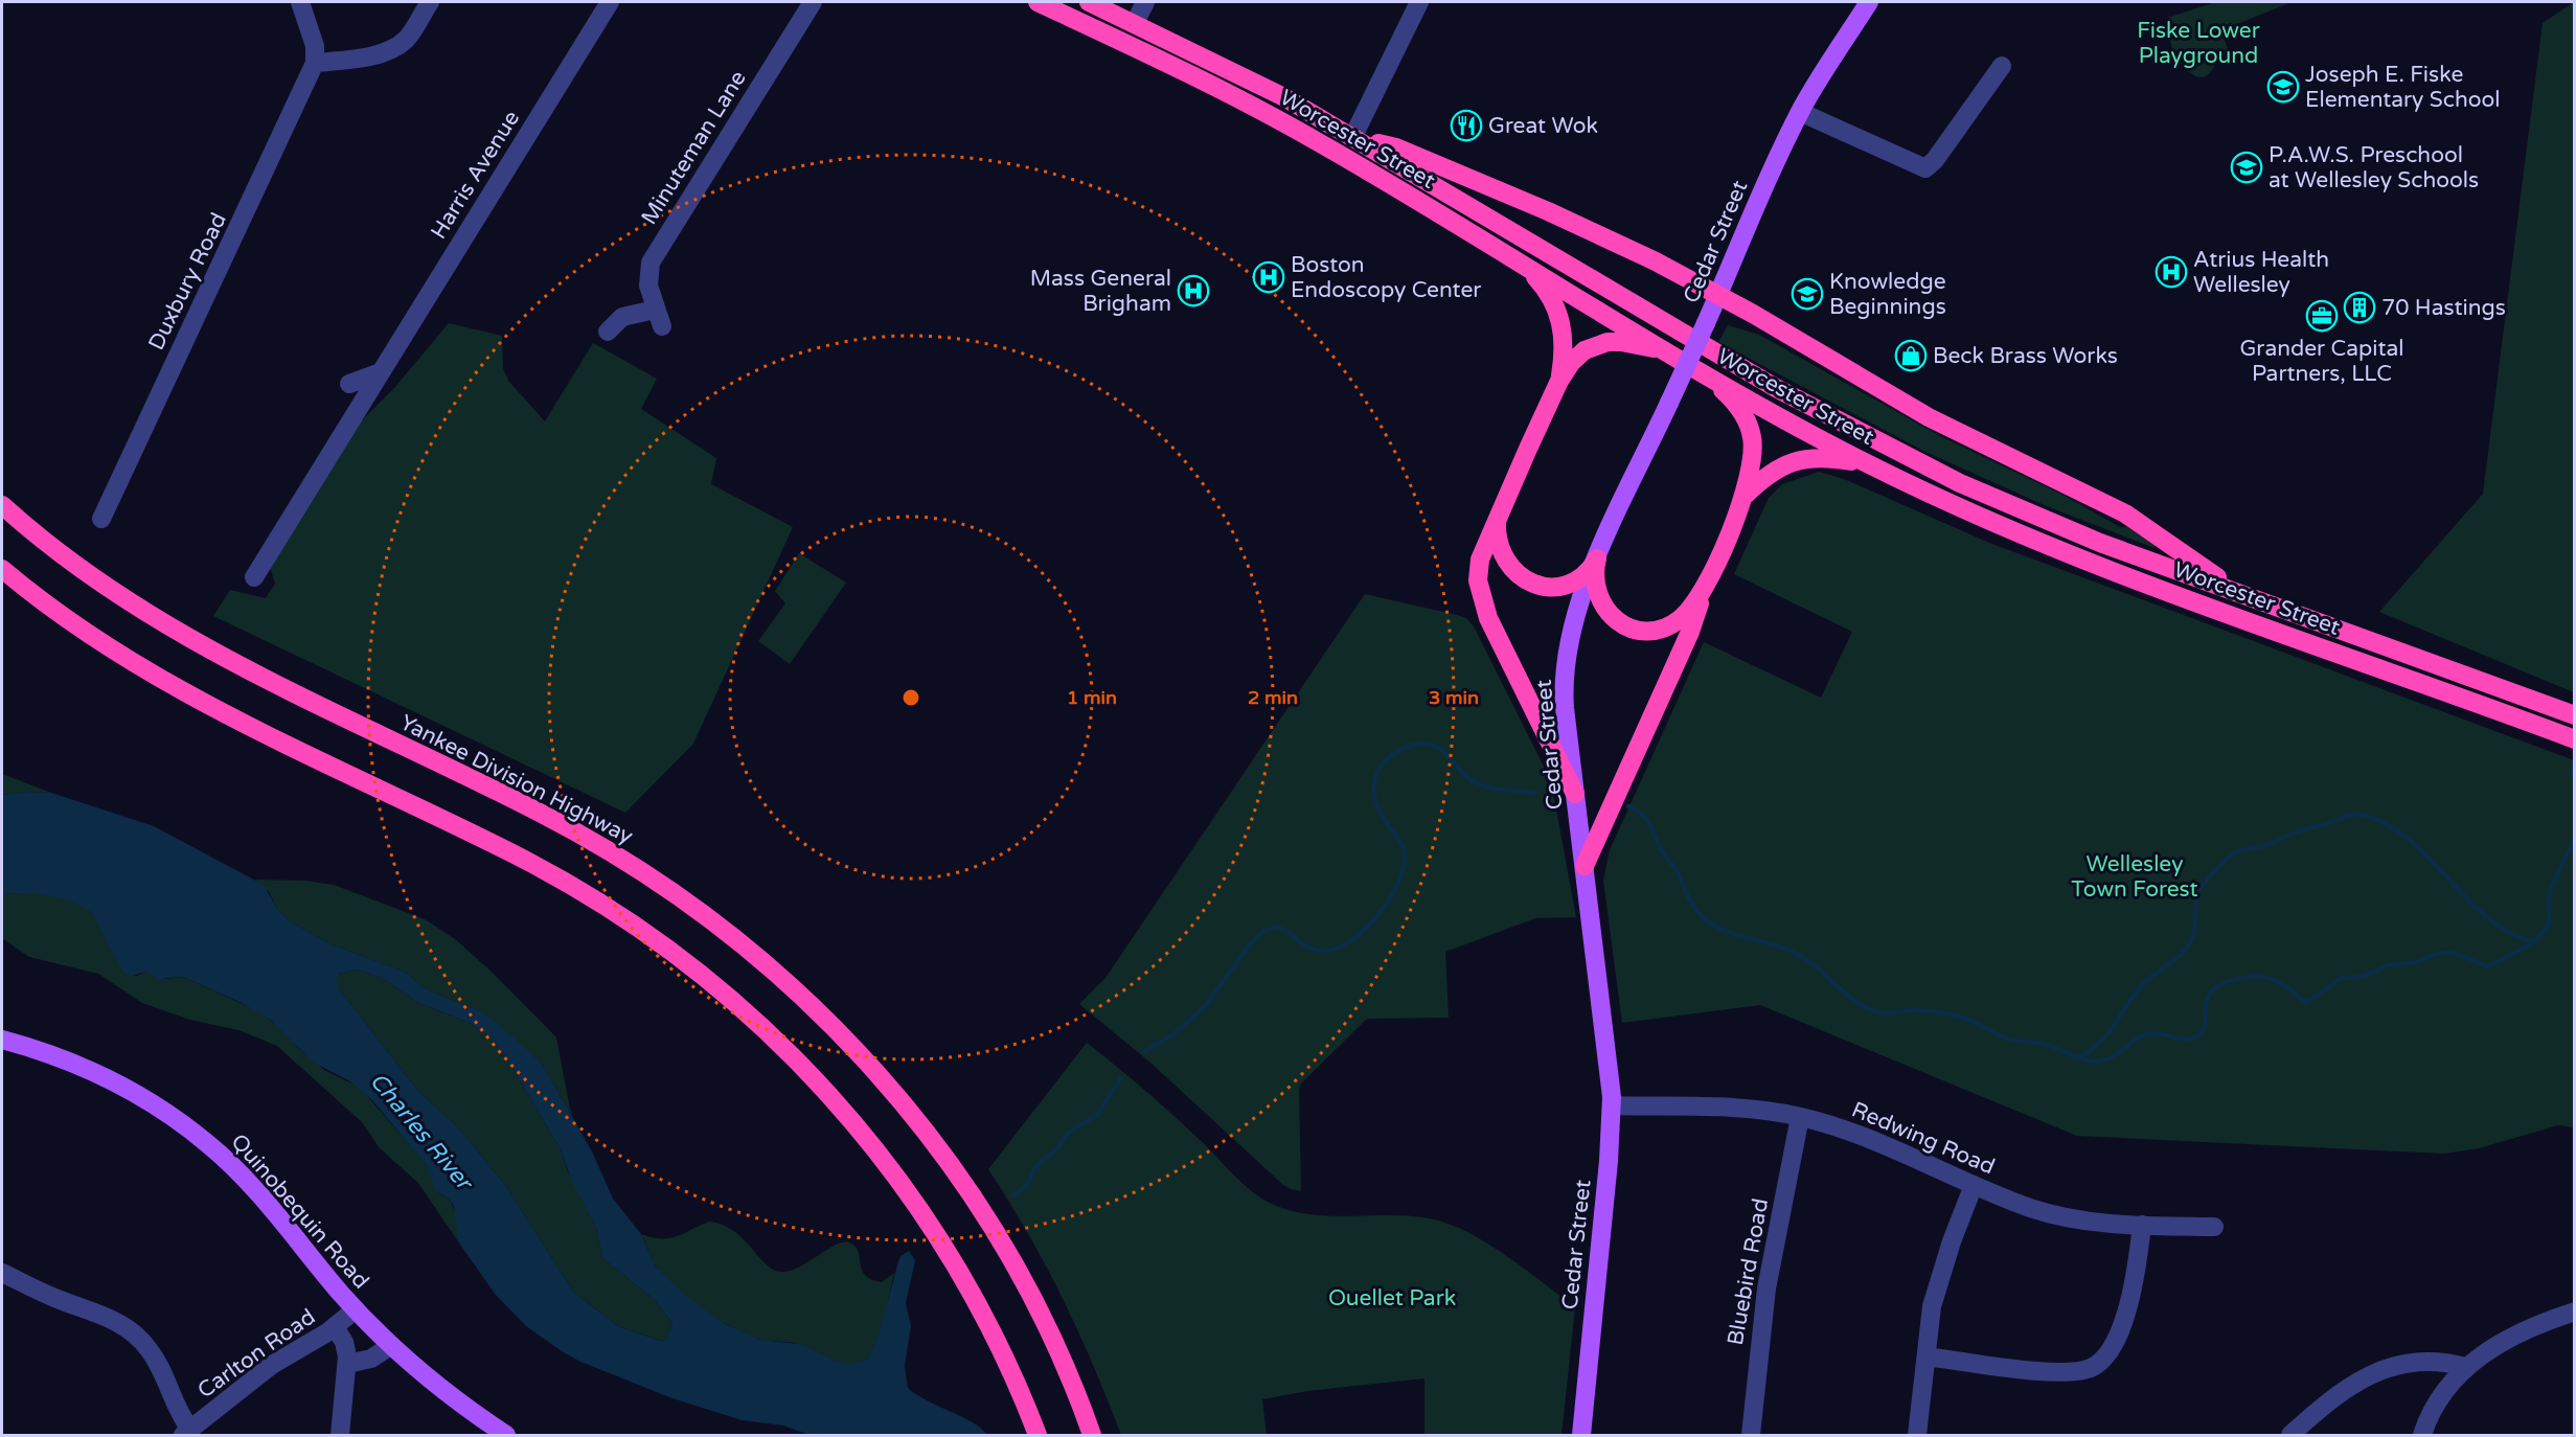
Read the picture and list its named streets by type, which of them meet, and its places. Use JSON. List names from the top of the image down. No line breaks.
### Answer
{"streets":{"highway":["Worcester Street","Yankee Division Highway"],"main road":["Cedar Street","Quinobequin Road"],"street":["Minuteman Lane","Harris Avenue","Duxbury Road","Redwing Road","Bluebird Road","Carlton Road"]},"crossings":[["Cedar Street","Redwing Road"],["Redwing Road","Bluebird Road"],["Quinobequin Road","Carlton Road"]],"water":["Charles River"],"parks":["Fiske Lower Playground","Wellesley Town Forest","Ouellet Park"],"places":{"school or university":["Joseph E. Fiske Elementary School","P.A.W.S. Preschool at Wellesley Schools","Knowledge Beginnings"],"restaurant":["Great Wok"],"hospital":["Atrius Health Wellesley","Boston Endoscopy Center","Mass General Brigham"],"building":["70 Hastings"],"office":["Grander Capital Partners, LLC"],"shop":["Beck Brass Works"]},"rings":["1 min","2 min","3 min"]}
